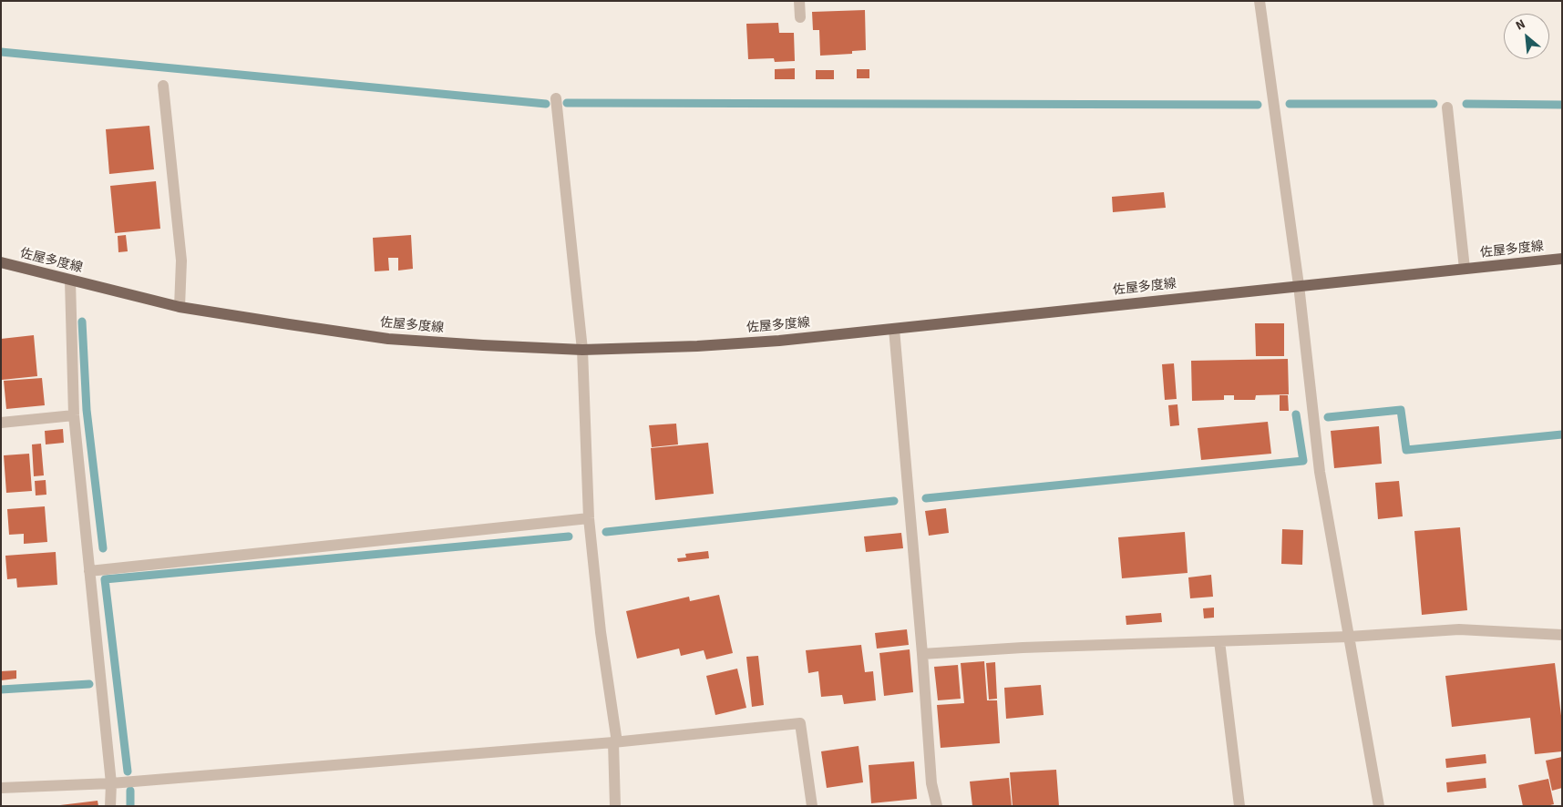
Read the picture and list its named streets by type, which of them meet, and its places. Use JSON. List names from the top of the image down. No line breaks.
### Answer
{"streets":{"main road":["佐屋多度線"]},"north":"top left"}
